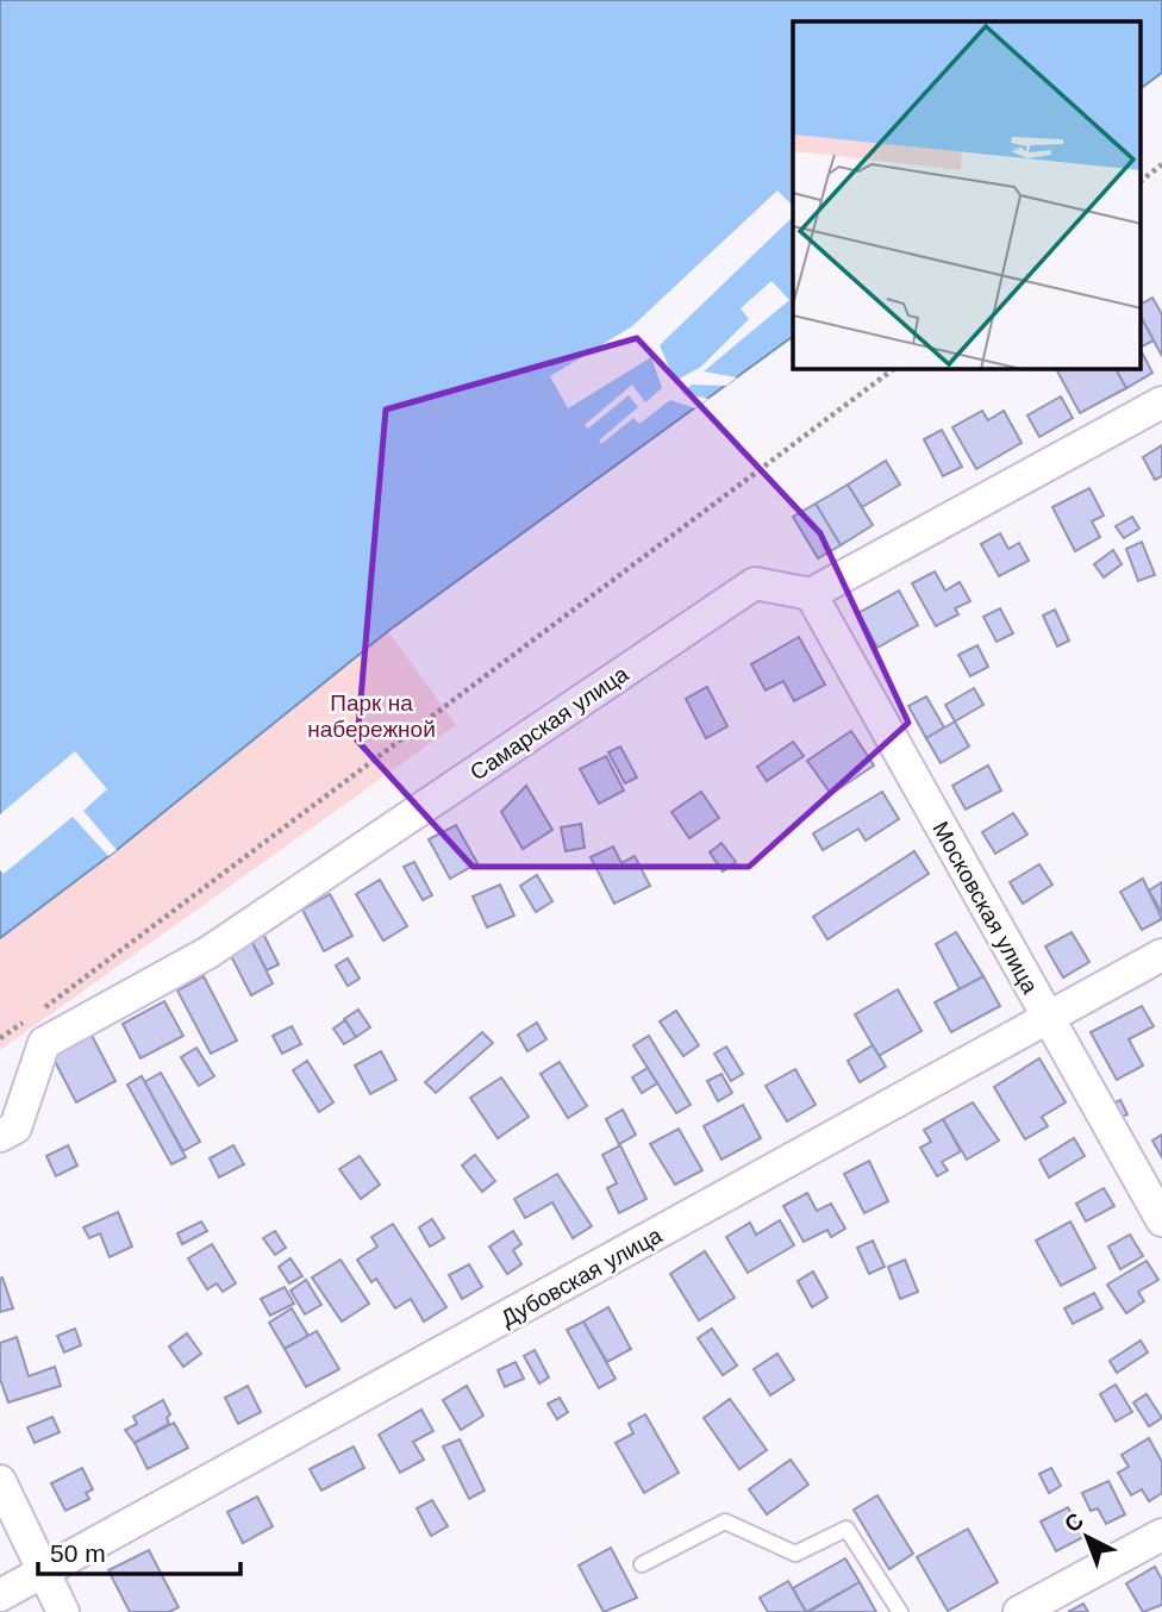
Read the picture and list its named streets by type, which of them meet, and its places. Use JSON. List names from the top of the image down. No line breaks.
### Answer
{"streets":{"street":["Самарская улица","Московская улица","Дубовская улица"]},"crossings":[["Самарская улица","Московская улица"],["Московская улица","Дубовская улица"]],"parks":["Парк на набережной"],"scale_bar":"50 m","north":"top left"}
